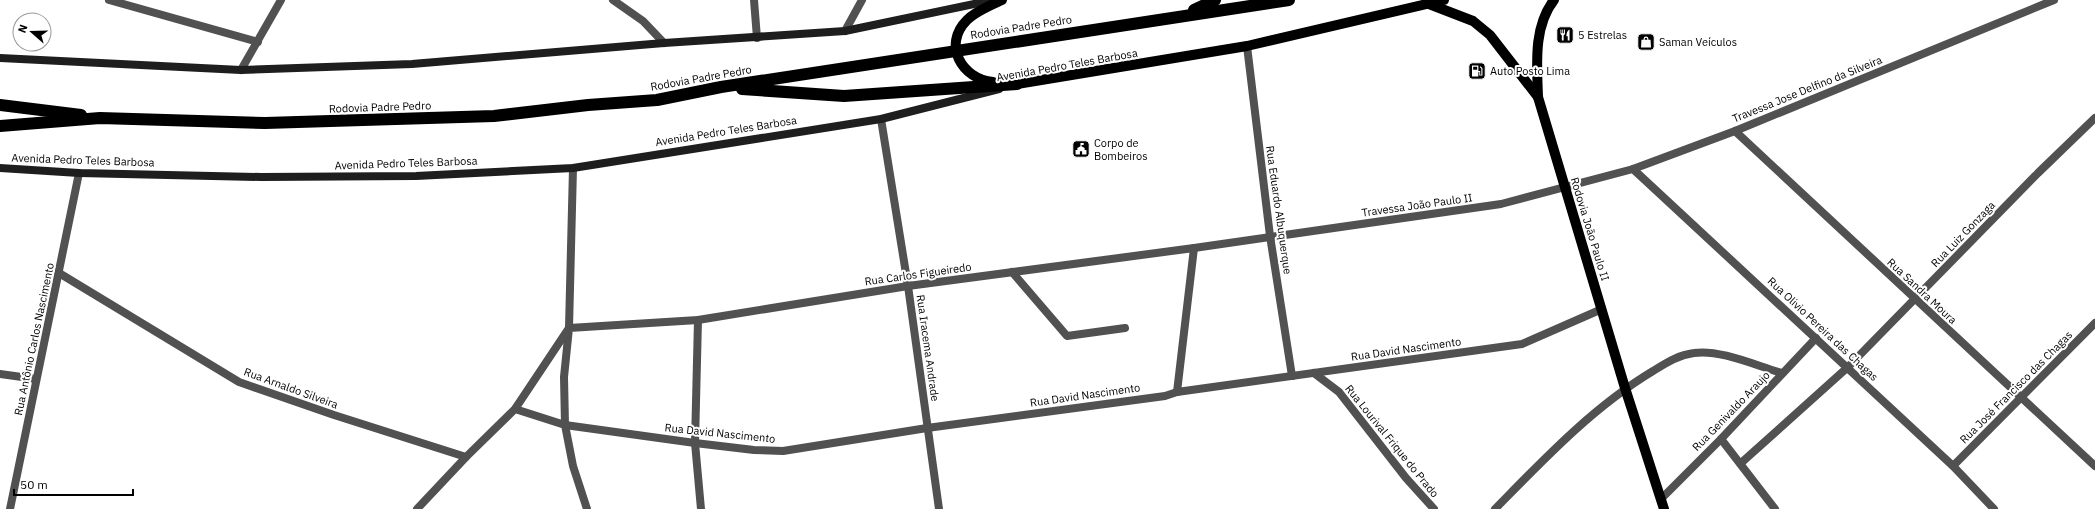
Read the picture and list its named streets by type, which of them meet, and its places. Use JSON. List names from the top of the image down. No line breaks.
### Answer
{"streets":{"highway":["Rodovia Padre Pedro"],"main road":["Avenida Pedro Teles Barbosa","Rodovia João Paulo II"],"street":["Travessa Jose Delfino da Silveira","Travessa João Paulo II","Rua Eduardo Albuquerque","Rua Luiz Gonzaga","Rua Carlos Figueiredo","Rua Sandra Moura","Rua Olivio Pereira das Chagas","Rua Antônio Carlos Nascimento","Rua Iracema Andrade","Rua David Nascimento","Rua José Francisco das Chagas","Rua Arnaldo Silveira","Rua Genivaldo Araujo","Rua Lourival Frique do Prado"]},"crossings":[["Avenida Pedro Teles Barbosa","Rua Eduardo Albuquerque"],["Avenida Pedro Teles Barbosa","Rodovia João Paulo II"],["Avenida Pedro Teles Barbosa","Rua Antônio Carlos Nascimento"],["Avenida Pedro Teles Barbosa","Rua Iracema Andrade"],["Travessa Jose Delfino da Silveira","Travessa João Paulo II"],["Travessa Jose Delfino da Silveira","Rodovia João Paulo II"],["Travessa Jose Delfino da Silveira","Rua Sandra Moura"],["Travessa Jose Delfino da Silveira","Rua Olivio Pereira das Chagas"],["Travessa João Paulo II","Rua Eduardo Albuquerque"],["Travessa João Paulo II","Rodovia João Paulo II"],["Travessa João Paulo II","Rua Carlos Figueiredo"],["Rua Eduardo Albuquerque","Rua Carlos Figueiredo"],["Rua Eduardo Albuquerque","Rua David Nascimento"],["Rodovia João Paulo II","Rua David Nascimento"],["Rodovia João Paulo II","Rua Genivaldo Araujo"],["Rua Luiz Gonzaga","Rua Sandra Moura"],["Rua Luiz Gonzaga","Rua Olivio Pereira das Chagas"],["Rua Carlos Figueiredo","Rua Iracema Andrade"],["Rua Sandra Moura","Rua José Francisco das Chagas"],["Rua Olivio Pereira das Chagas","Rua José Francisco das Chagas"],["Rua Olivio Pereira das Chagas","Rua Genivaldo Araujo"],["Rua Antônio Carlos Nascimento","Rua Arnaldo Silveira"],["Rua Iracema Andrade","Rua David Nascimento"],["Rua David Nascimento","Rua Lourival Frique do Prado"]],"places":{"restaurant":["5 Estrelas"],"shop":["Saman Veículos"],"fuel station":["Auto Posto Lima"],"public building":["Corpo de Bombeiros"]},"scale_bar":"50 m","north":"left"}
